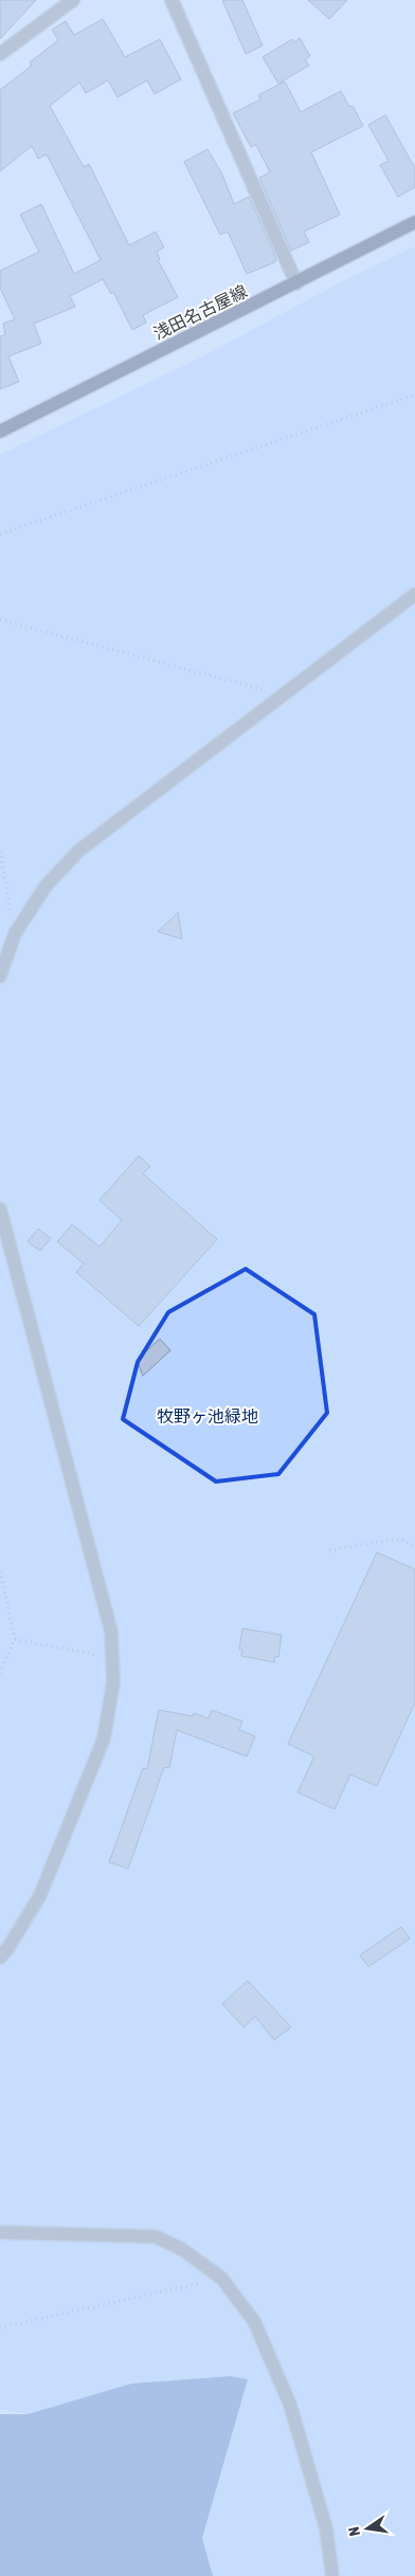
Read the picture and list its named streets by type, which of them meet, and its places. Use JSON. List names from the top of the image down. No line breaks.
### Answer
{"streets":{"main road":["浅田名古屋線"]},"parks":["牧野ヶ池緑地"],"north":"left"}
